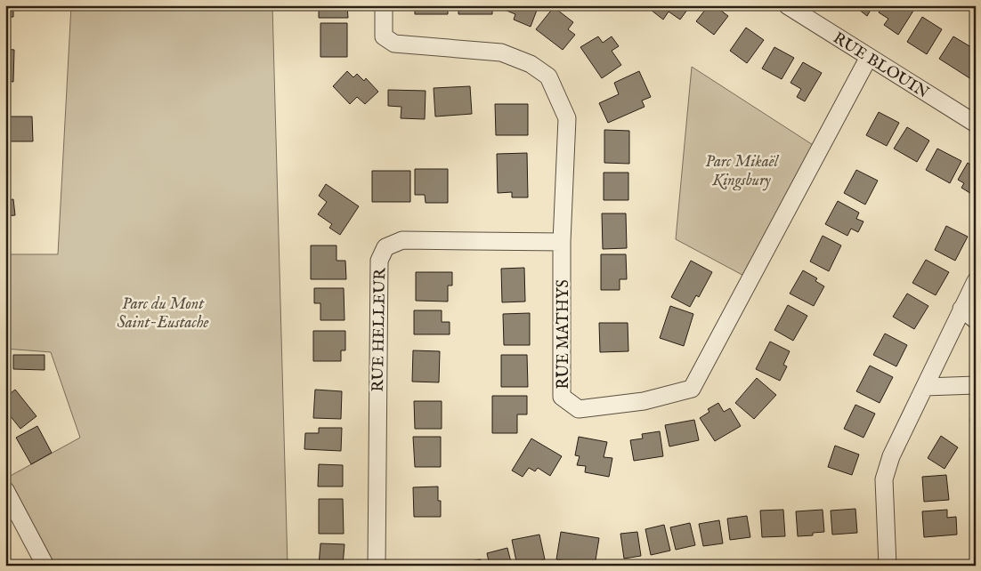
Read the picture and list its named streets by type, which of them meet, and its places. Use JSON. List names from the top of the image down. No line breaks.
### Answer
{"streets":{"street":["RUE BLOUIN","RUE HELLEUR","RUE MATHYS"]},"crossings":[["RUE BLOUIN","RUE MATHYS"],["RUE HELLEUR","RUE MATHYS"]],"parks":["Parc Mikaël Kingsbury","Parc du Mont Saint-Eustache"]}
